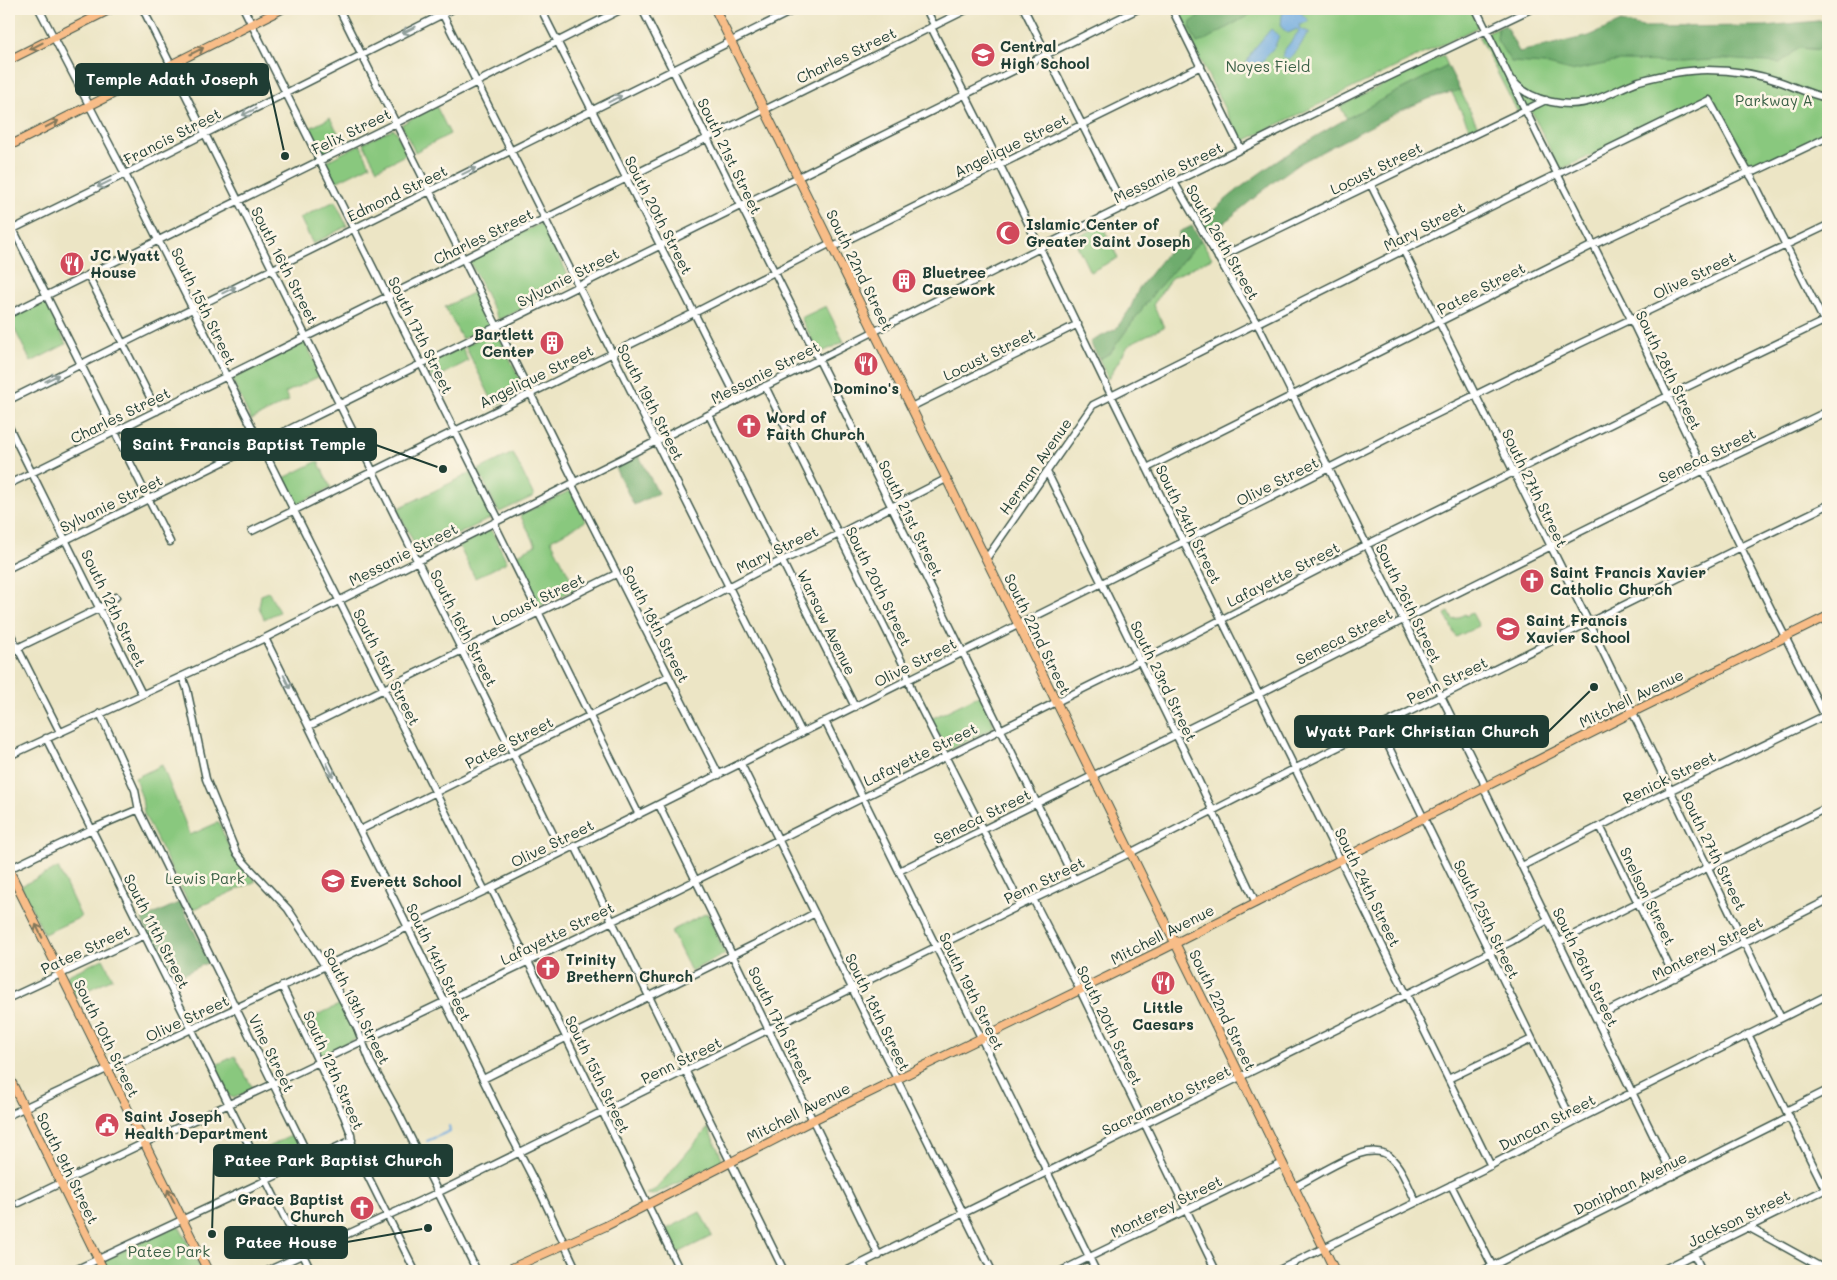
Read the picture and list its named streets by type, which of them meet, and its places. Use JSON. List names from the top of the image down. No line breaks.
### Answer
{"streets":{"main road":["South 22nd Street","Mitchell Avenue","South 10th Street","South 9th Street"],"street":["Charles Street","Felix Street","Francis Street","Angelique Street","South 21st Street","Locust Street","Messanie Street","Edmond Street","South 20th Street","Mary Street","South 26th Street","South 16th Street","Olive Street","Sylvanie Street","Patee Street","South 15th Street","South 17th Street","South 28th Street","South 19th Street","Seneca Street","Herman Avenue","South 27th Street","South 24th Street","Lafayette Street","South 12th Street","Warsaw Avenue","South 18th Street","Penn Street","South 23rd Street","Renick Street","Snelson Street","South 25th Street","South 11th Street","Monterey Street","South 14th Street","South 13th Street","Vine Street","Sacramento Street","Duncan Street","Doniphan Avenue","Jackson Street"]},"crossings":[["Charles Street","South 21st Street"],["Charles Street","South 20th Street"],["Charles Street","South 16th Street"],["Charles Street","South 22nd Street"],["Charles Street","South 15th Street"],["Charles Street","South 17th Street"],["Charles Street","South 19th Street"],["Charles Street","South 24th Street"],["Charles Street","South 12th Street"],["Charles Street","South 18th Street"],["Felix Street","South 20th Street"],["Felix Street","South 16th Street"],["Felix Street","South 15th Street"],["Felix Street","South 17th Street"],["Felix Street","South 19th Street"],["Felix Street","South 18th Street"],["Francis Street","South 16th Street"],["Francis Street","South 15th Street"],["Francis Street","South 17th Street"],["Francis Street","South 19th Street"],["Francis Street","South 18th Street"],["Angelique Street","South 21st Street"],["Angelique Street","South 20th Street"],["Angelique Street","South 16th Street"],["Angelique Street","South 22nd Street"],["Angelique Street","South 15th Street"],["Angelique Street","South 17th Street"],["Angelique Street","South 19th Street"],["Angelique Street","South 24th Street"],["Angelique Street","South 18th Street"],["South 21st Street","Messanie Street"],["South 21st Street","Edmond Street"],["South 21st Street","Mary Street"],["South 21st Street","Olive Street"],["South 21st Street","Sylvanie Street"],["South 21st Street","Seneca Street"],["South 21st Street","Lafayette Street"],["South 21st Street","Penn Street"],["Locust Street","South 26th Street"],["Locust Street","South 16th Street"],["Locust Street","South 22nd Street"],["Locust Street","South 15th Street"],["Locust Street","South 17th Street"],["Locust Street","South 28th Street"],["Locust Street","South 27th Street"],["Locust Street","South 24th Street"],["Locust Street","South 18th Street"],["Locust Street","South 14th Street"],["Messanie Street","South 20th Street"],["Messanie Street","South 26th Street"],["Messanie Street","South 16th Street"],["Messanie Street","South 22nd Street"],["Messanie Street","South 15th Street"],["Messanie Street","South 17th Street"],["Messanie Street","South 28th Street"],["Messanie Street","South 19th Street"],["Messanie Street","South 24th Street"],["Messanie Street","South 12th Street"],["Messanie Street","Warsaw Avenue"],["Messanie Street","South 18th Street"],["Messanie Street","South 11th Street"],["Messanie Street","South 14th Street"],["Messanie Street","South 13th Street"],["Messanie Street","Vine Street"],["Edmond Street","South 20th Street"],["Edmond Street","South 16th Street"],["Edmond Street","South 22nd Street"],["Edmond Street","South 15th Street"],["Edmond Street","South 17th Street"],["Edmond Street","South 19th Street"],["Edmond Street","South 18th Street"],["South 20th Street","Mary Street"],["South 20th Street","Olive Street"],["South 20th Street","Sylvanie Street"],["South 20th Street","Seneca Street"],["South 20th Street","Lafayette Street"],["South 20th Street","Penn Street"],["South 20th Street","Mitchell Avenue"],["South 20th Street","Monterey Street"],["South 20th Street","Sacramento Street"],["Mary Street","South 26th Street"],["Mary Street","South 22nd Street"],["Mary Street","Patee Street"],["Mary Street","South 28th Street"],["Mary Street","South 19th Street"],["Mary Street","Herman Avenue"],["Mary Street","South 27th Street"],["Mary Street","South 24th Street"],["Mary Street","Warsaw Avenue"],["Mary Street","South 18th Street"],["South 26th Street","Olive Street"],["South 26th Street","Patee Street"],["South 26th Street","Seneca Street"],["South 26th Street","Lafayette Street"],["South 26th Street","Penn Street"],["South 26th Street","Mitchell Avenue"],["South 26th Street","Renick Street"],["South 26th Street","Monterey Street"],["South 26th Street","Sacramento Street"],["South 26th Street","Duncan Street"],["South 26th Street","Doniphan Avenue"],["South 16th Street","Olive Street"],["South 16th Street","Sylvanie Street"],["South 16th Street","Patee Street"],["South 22nd Street","Olive Street"],["South 22nd Street","Sylvanie Street"],["South 22nd Street","Seneca Street"],["South 22nd Street","Herman Avenue"],["South 22nd Street","Lafayette Street"],["South 22nd Street","Penn Street"],["South 22nd Street","Mitchell Avenue"],["South 22nd Street","Monterey Street"],["South 22nd Street","Sacramento Street"],["South 22nd Street","Duncan Street"],["Olive Street","South 15th Street"],["Olive Street","South 17th Street"],["Olive Street","South 28th Street"],["Olive Street","South 19th Street"],["Olive Street","South 27th Street"],["Olive Street","South 24th Street"],["Olive Street","South 12th Street"],["Olive Street","Warsaw Avenue"],["Olive Street","South 18th Street"],["Olive Street","South 23rd Street"],["Olive Street","South 11th Street"],["Olive Street","South 14th Street"],["Olive Street","South 13th Street"],["Olive Street","South 10th Street"],["Olive Street","Vine Street"],["Olive Street","South 9th Street"],["Sylvanie Street","South 15th Street"],["Sylvanie Street","South 17th Street"],["Sylvanie Street","South 19th Street"],["Sylvanie Street","South 24th Street"],["Sylvanie Street","South 12th Street"],["Sylvanie Street","South 18th Street"],["Patee Street","South 15th Street"],["Patee Street","South 17th Street"],["Patee Street","South 28th Street"],["Patee Street","South 27th Street"],["Patee Street","South 24th Street"],["Patee Street","South 18th Street"],["Patee Street","South 11th Street"],["Patee Street","South 14th Street"],["Patee Street","South 10th Street"],["South 15th Street","Lafayette Street"],["South 15th Street","Penn Street"],["South 15th Street","Mitchell Avenue"],["South 17th Street","Lafayette Street"],["South 17th Street","Penn Street"],["South 17th Street","Mitchell Avenue"],["South 17th Street","Sacramento Street"],["South 28th Street","Seneca Street"],["South 28th Street","Lafayette Street"],["South 28th Street","Penn Street"],["South 28th Street","Mitchell Avenue"],["South 28th Street","Renick Street"],["South 19th Street","Seneca Street"],["South 19th Street","Lafayette Street"],["South 19th Street","Penn Street"],["South 19th Street","Mitchell Avenue"],["South 19th Street","Monterey Street"],["South 19th Street","Sacramento Street"],["Seneca Street","South 27th Street"],["Seneca Street","South 24th Street"],["Seneca Street","South 23rd Street"],["Herman Avenue","South 24th Street"],["Herman Avenue","South 23rd Street"],["South 27th Street","Lafayette Street"],["South 27th Street","Penn Street"],["South 27th Street","Mitchell Avenue"],["South 27th Street","Renick Street"],["South 27th Street","Monterey Street"],["South 27th Street","Duncan Street"],["South 24th Street","Lafayette Street"],["South 24th Street","Penn Street"],["South 24th Street","Mitchell Avenue"],["South 24th Street","Sacramento Street"],["South 24th Street","Duncan Street"],["Lafayette Street","South 12th Street"],["Lafayette Street","South 18th Street"],["Lafayette Street","South 23rd Street"],["Lafayette Street","South 11th Street"],["Lafayette Street","South 14th Street"],["Lafayette Street","South 13th Street"],["Lafayette Street","South 10th Street"],["Lafayette Street","Vine Street"],["Lafayette Street","South 9th Street"],["South 12th Street","Penn Street"],["South 18th Street","Penn Street"],["South 18th Street","Mitchell Avenue"],["South 18th Street","Sacramento Street"],["Penn Street","South 23rd Street"],["Penn Street","South 25th Street"],["Penn Street","South 11th Street"],["Penn Street","South 14th Street"],["Penn Street","South 13th Street"],["South 23rd Street","Mitchell Avenue"],["Mitchell Avenue","South 25th Street"],["Mitchell Avenue","South 14th Street"],["Renick Street","Snelson Street"],["Snelson Street","Monterey Street"],["South 25th Street","Sacramento Street"],["South 25th Street","Duncan Street"]],"one_way":["Francis Street","Edmond Street","South 10th Street"],"parks":["Noyes Field","Parkway A","Lewis Park","Patee Park"],"places":{"school or university":["Central High School","Saint Francis Xavier School","Everett School"],"other":["Temple Adath Joseph","Saint Francis Baptist Temple","Wyatt Park Christian Church","Patee House","Patee Park Baptist Church"],"mosque":["Islamic Center of Greater Saint Joseph"],"restaurant":["JC Wyatt House","Domino's","Little Caesars"],"building":["Bluetree Casework","Bartlett Center"],"church":["Word of Faith Church","Saint Francis Xavier Catholic Church","Trinity Brethern Church","Grace Baptist Church"],"public building":["Saint Joseph Health Department"]}}
